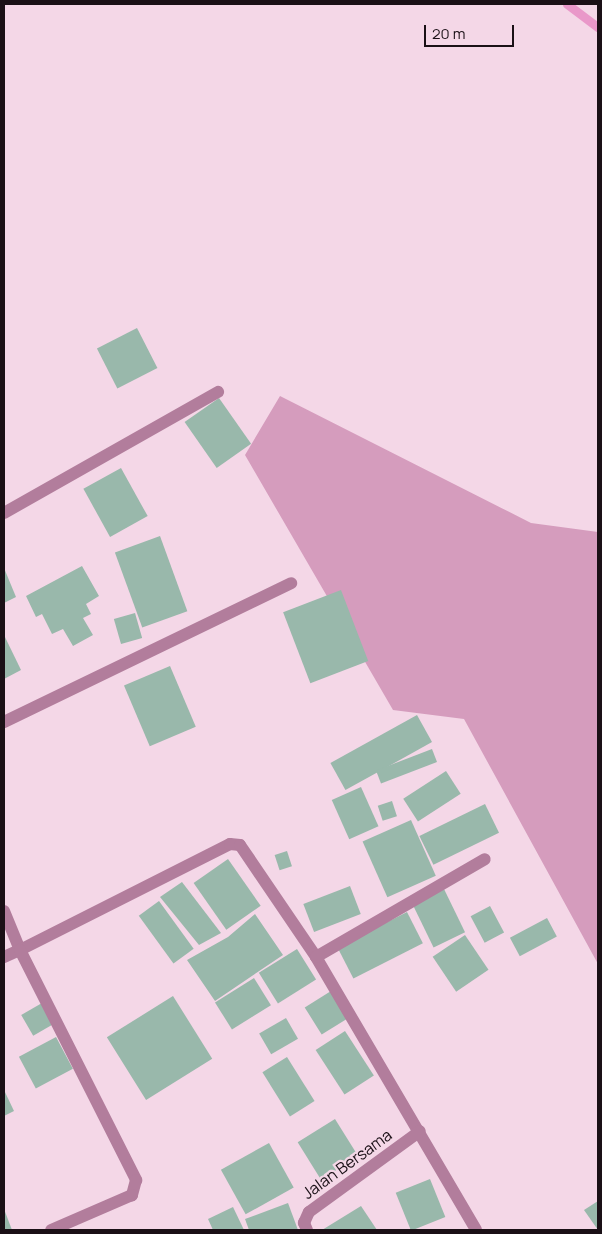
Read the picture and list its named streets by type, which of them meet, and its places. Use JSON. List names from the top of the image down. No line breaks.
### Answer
{"streets":{"street":["Jalan Bersama"]},"scale_bar":"20 m"}
